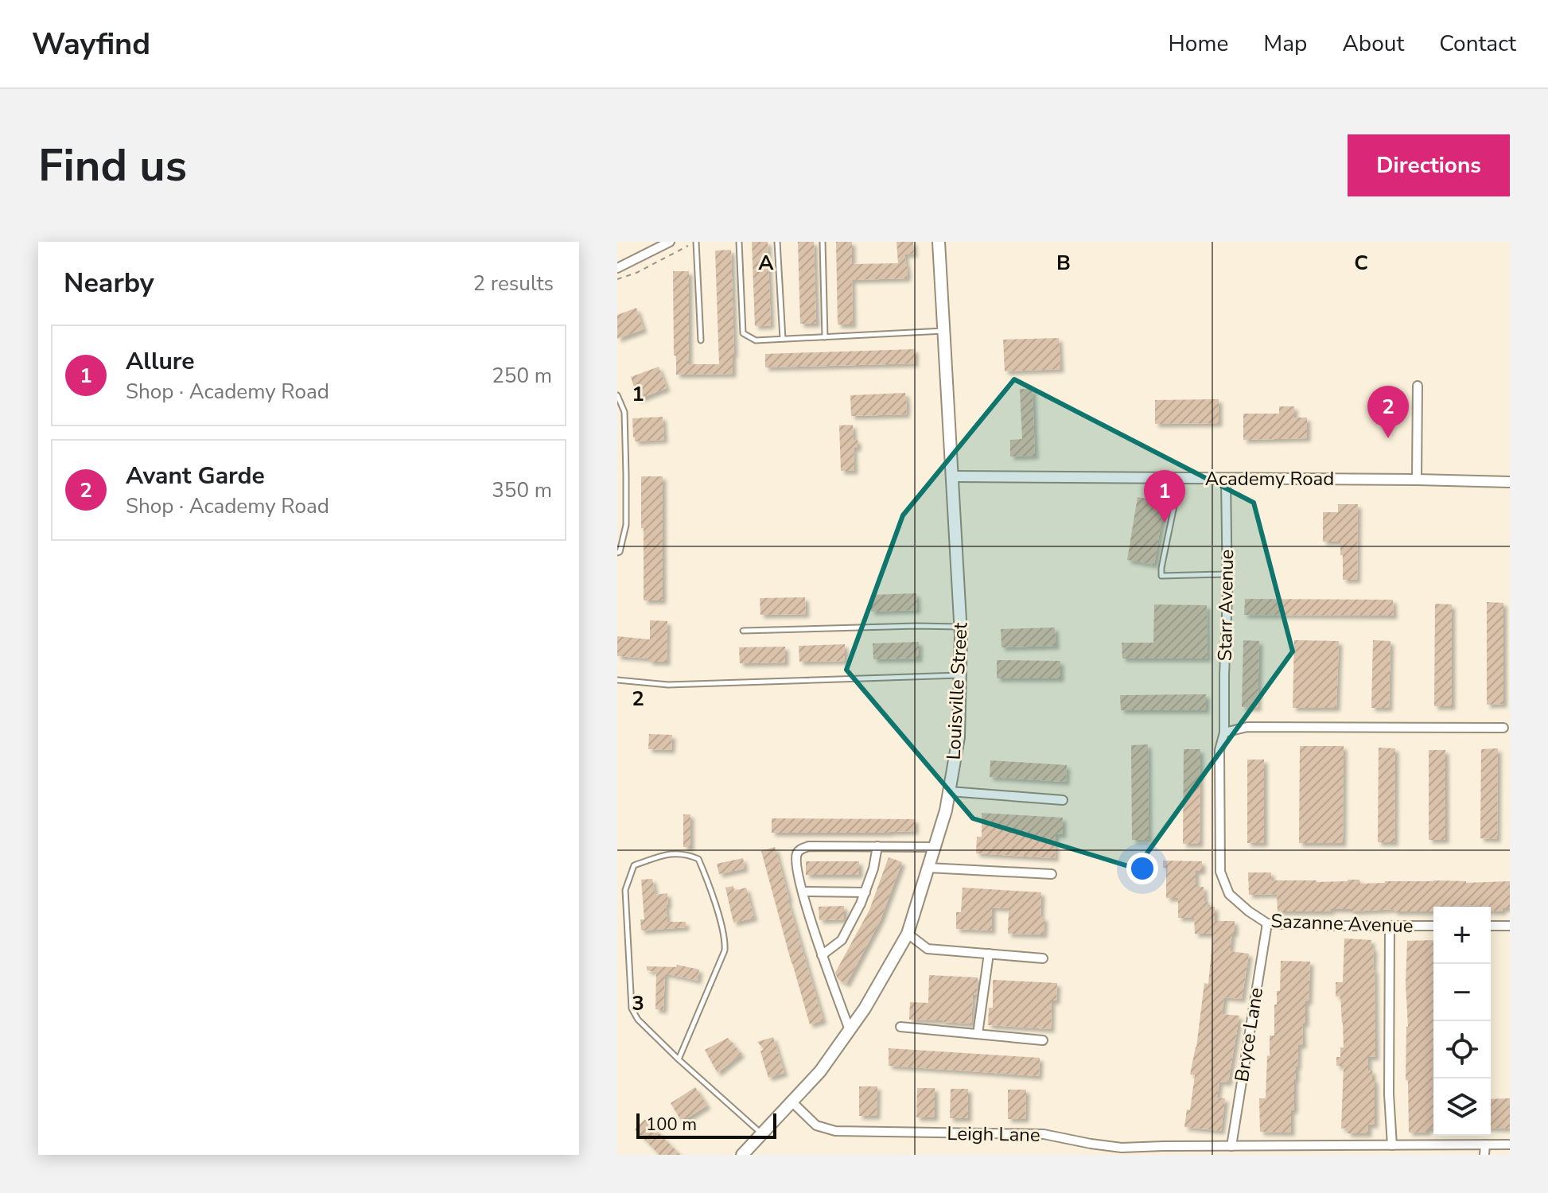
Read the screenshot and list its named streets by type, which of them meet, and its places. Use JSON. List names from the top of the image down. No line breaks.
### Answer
{"streets":{"main road":["Louisville Street"],"street":["Academy Road","Starr Avenue","Sazanne Avenue","Bryce Lane","Leigh Lane"]},"crossings":[["Academy Road","Starr Avenue"],["Academy Road","Louisville Street"],["Starr Avenue","Sazanne Avenue"],["Louisville Street","Leigh Lane"],["Sazanne Avenue","Bryce Lane"],["Bryce Lane","Leigh Lane"]],"scale_bar":"100 m","page":{"header":"Wayfind","nav":["Home","Map","About","Contact"],"buttons":"Directions","title":"Find us","heading":["Nearby","2 results"],"list":[{"mark":"1","name":"Allure","note":"Shop · Academy Road","value":"250 m"},{"mark":"2","name":"Avant Garde","note":"Shop · Academy Road","value":"350 m"}],"pins":["2","1"],"map_buttons":["+","−"],"scale":"100 m"},"grid":{"columns":["A","B","C"],"rows":["1","2","3"]}}
